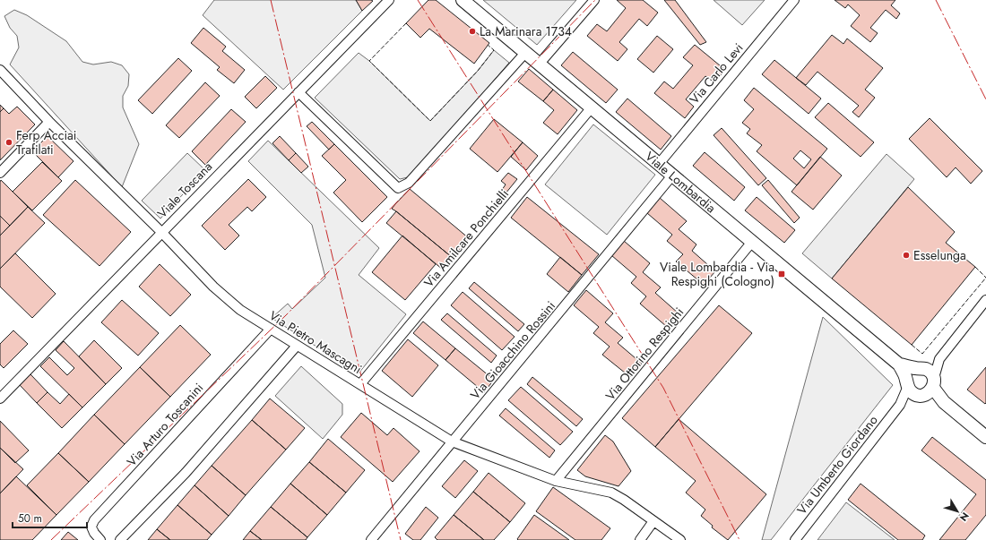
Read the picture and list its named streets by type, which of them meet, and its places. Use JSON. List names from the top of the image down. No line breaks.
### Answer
{"streets":{"street":["Via Carlo Levi","Viale Lombardia","Viale Toscana","Via Amilcare Ponchielli","Via Pietro Mascagni","Via Gioacchino Rossini","Via Ottorino Respighi","Via Arturo Toscanini","Via Umberto Giordano"]},"crossings":[["Via Carlo Levi","Viale Lombardia"],["Viale Lombardia","Via Amilcare Ponchielli"],["Viale Lombardia","Via Gioacchino Rossini"],["Viale Lombardia","Via Ottorino Respighi"],["Viale Lombardia","Via Umberto Giordano"],["Viale Toscana","Via Pietro Mascagni"],["Via Amilcare Ponchielli","Via Pietro Mascagni"],["Via Pietro Mascagni","Via Gioacchino Rossini"],["Via Pietro Mascagni","Via Ottorino Respighi"],["Via Pietro Mascagni","Via Arturo Toscanini"]],"places":{"other":["La Marinara 1734","Ferp Acciai Trafilati","Esselunga"],"transit":["Viale Lombardia - Via Respighi (Cologno)"]},"scale_bar":"50 m","north":"bottom right"}
